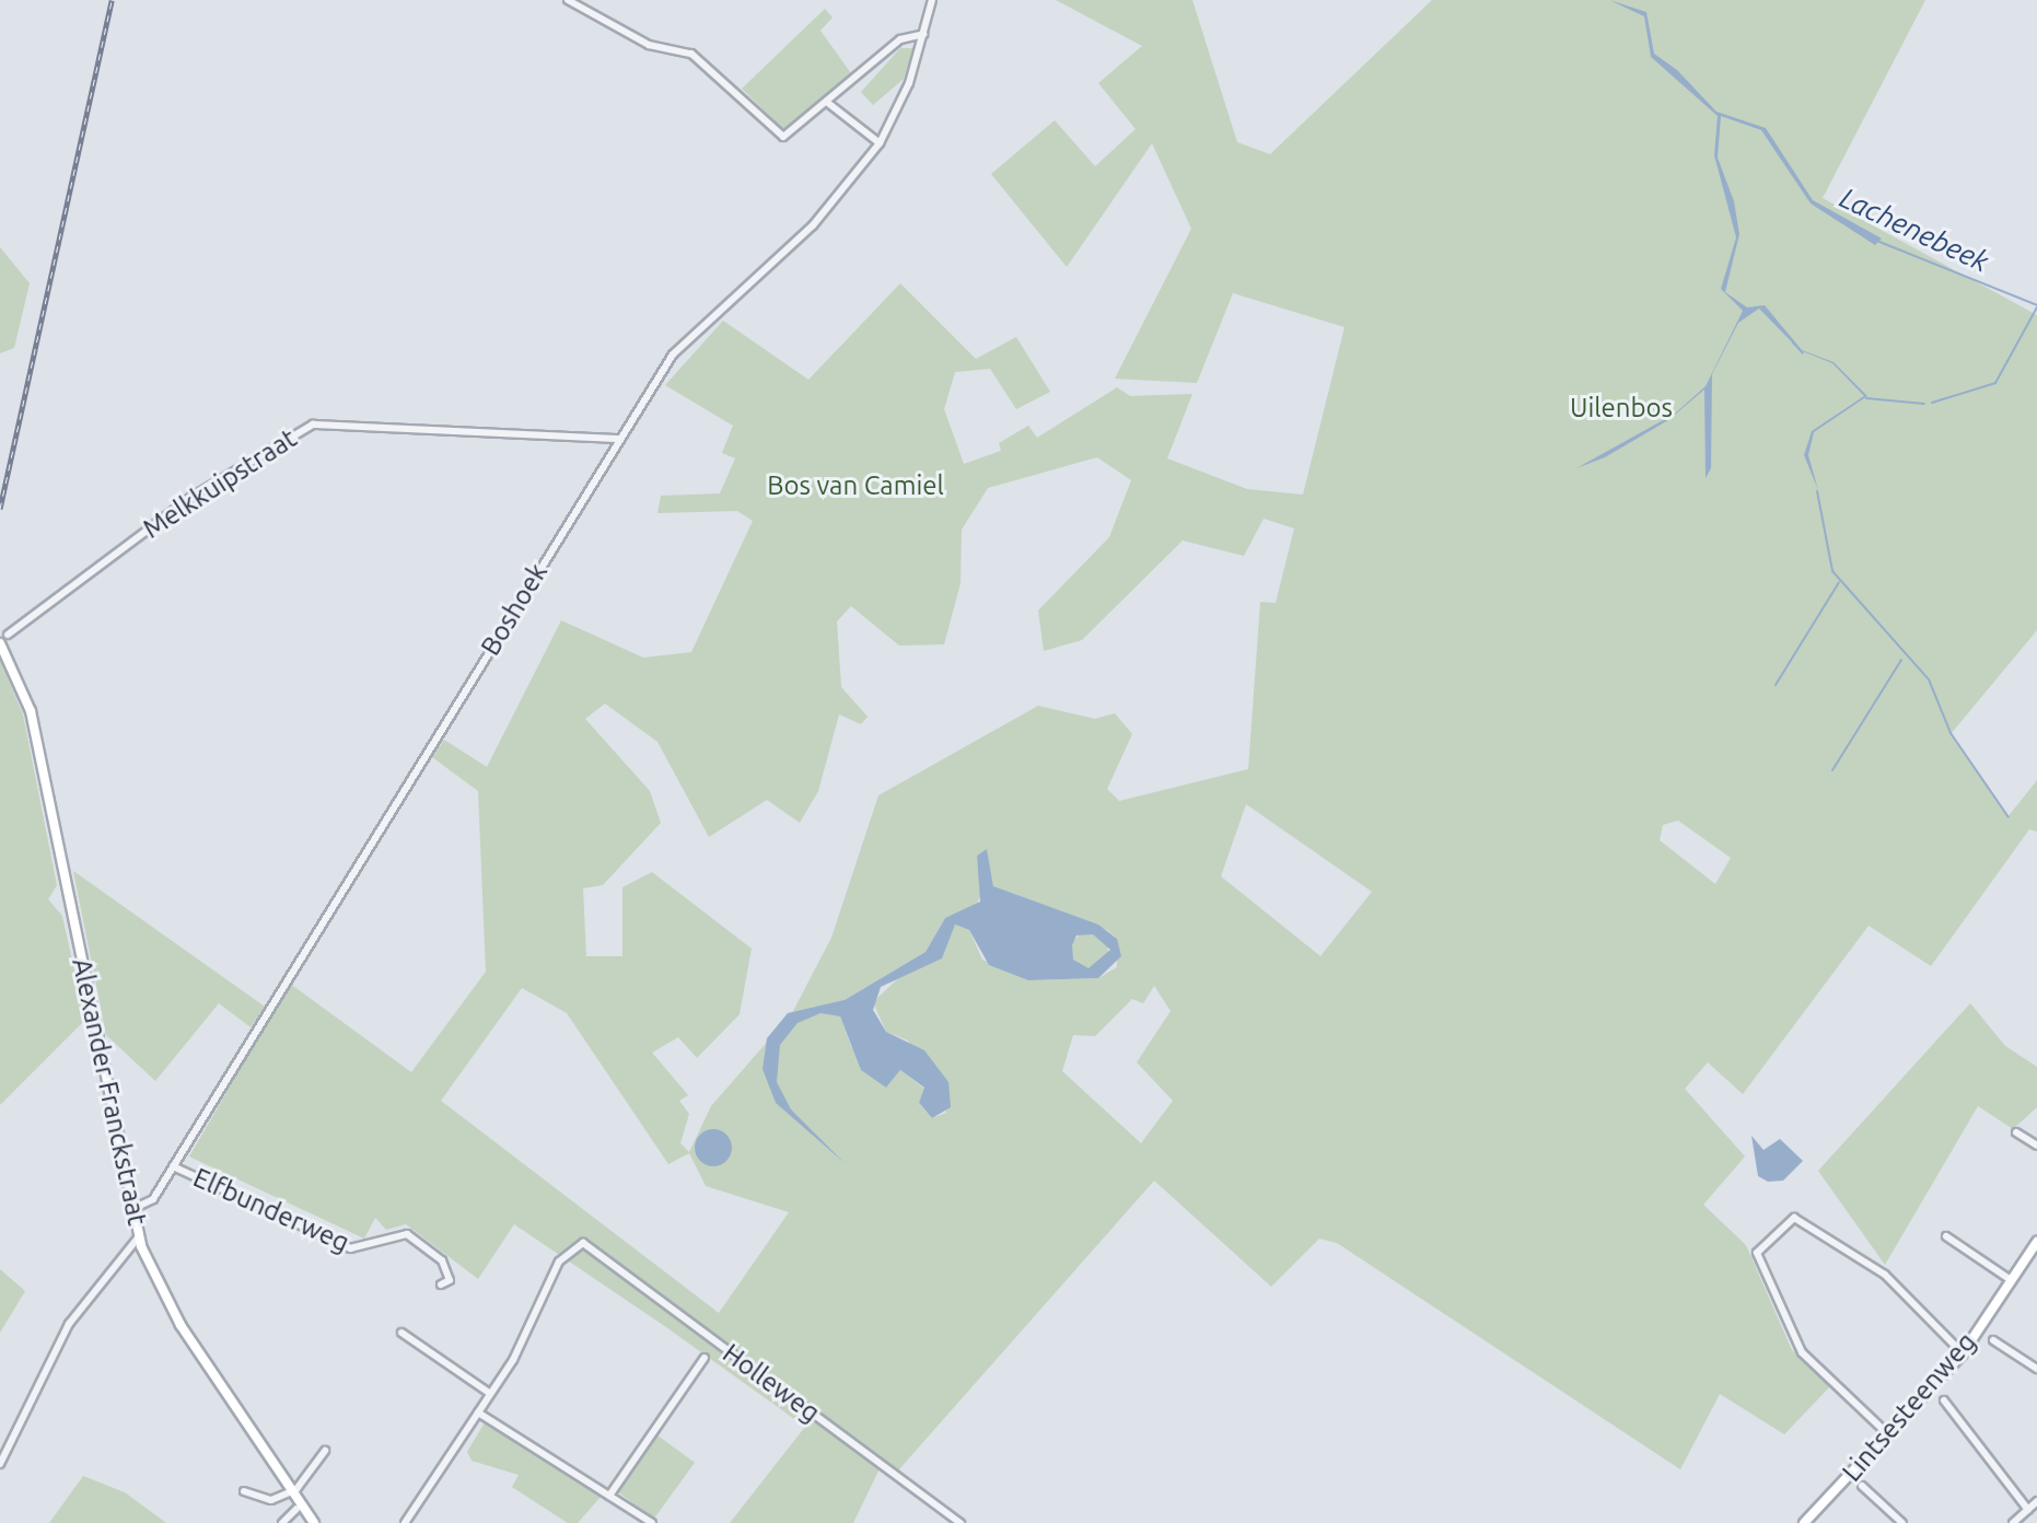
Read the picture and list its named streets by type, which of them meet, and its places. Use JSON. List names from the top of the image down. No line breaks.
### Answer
{"streets":{"street":["Melkkuipstraat","Boshoek","Alexander Franckstraat","Elfbunderweg","Holleweg","Lintsesteenweg"]},"crossings":[["Melkkuipstraat","Boshoek"],["Boshoek","Alexander Franckstraat"],["Boshoek","Elfbunderweg"]],"water":["Lachenebeek"],"parks":["Uilenbos","Bos van Camiel"]}
